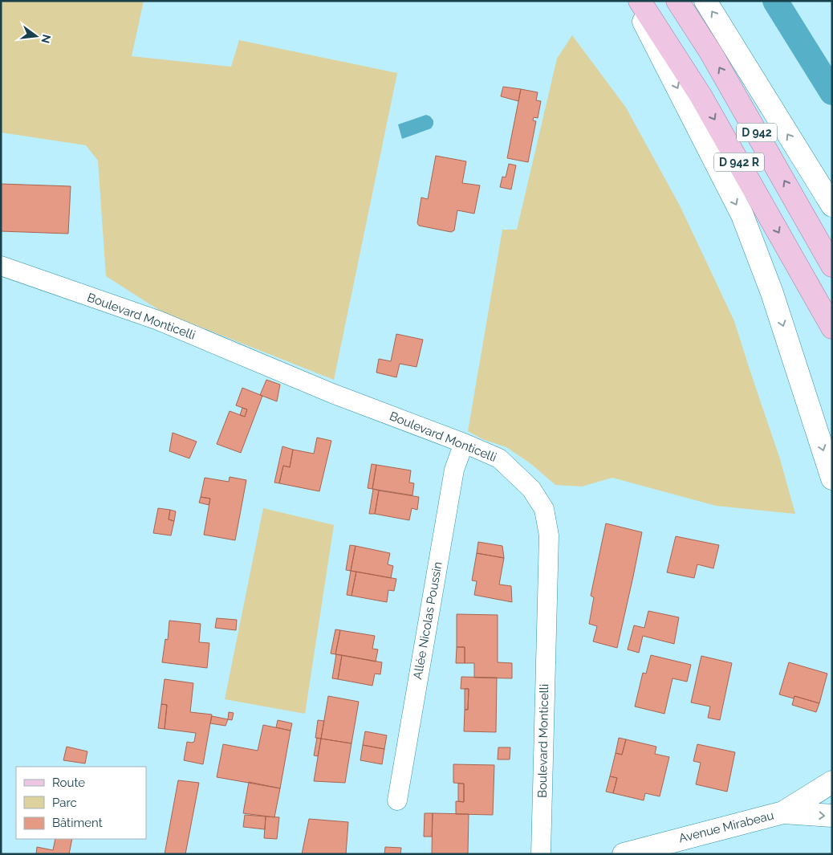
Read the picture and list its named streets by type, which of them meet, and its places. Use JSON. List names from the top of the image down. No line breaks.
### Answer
{"streets":{"main road":["D 942","D 942 R","Avenue Mirabeau"],"street":["Boulevard Monticelli","Allée Nicolas Poussin"]},"crossings":[["Boulevard Monticelli","Allée Nicolas Poussin"]],"legend":["Route","Parc","Bâtiment"],"north":"right"}
